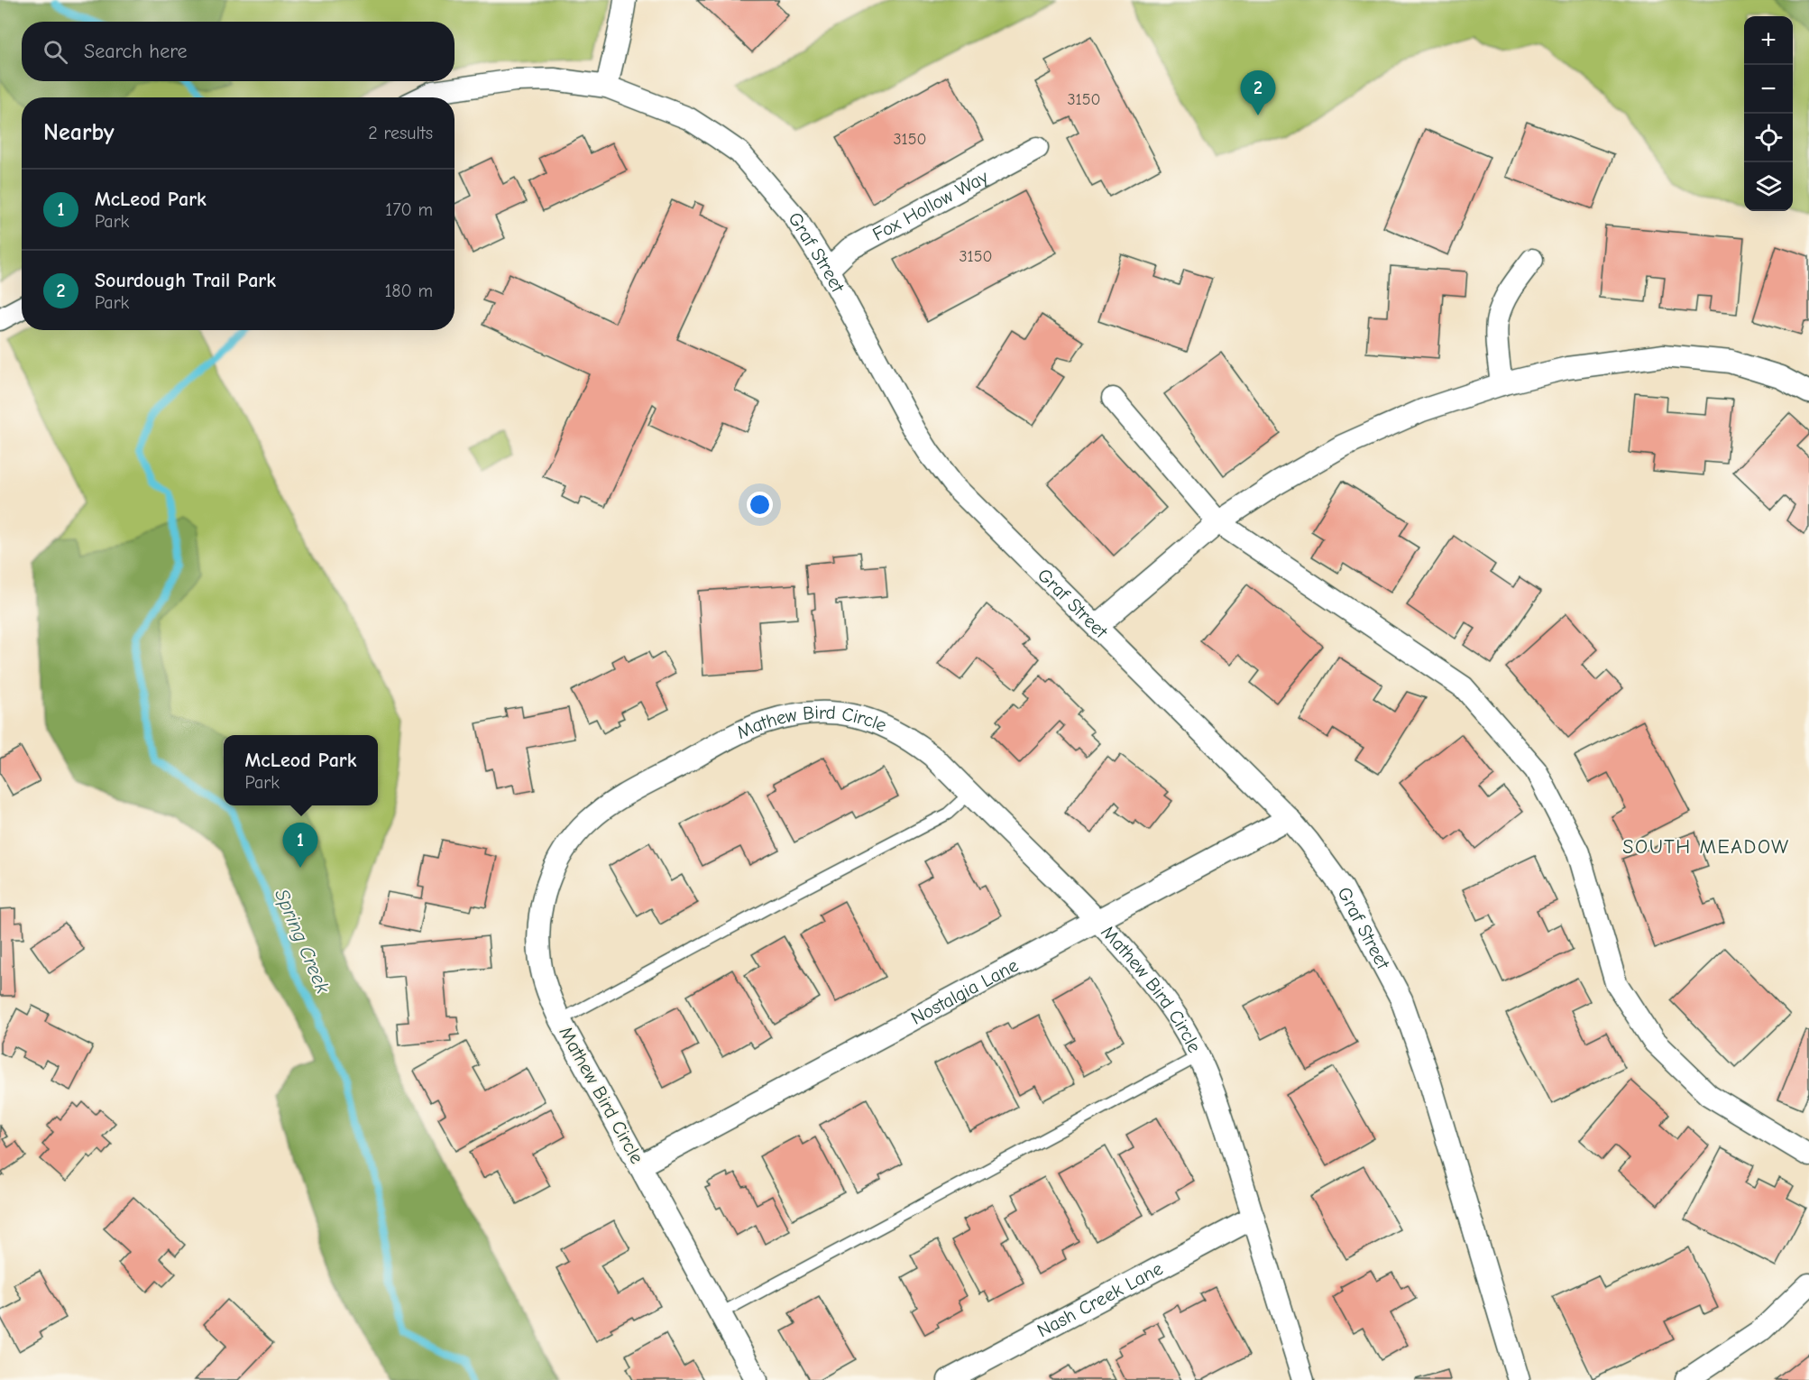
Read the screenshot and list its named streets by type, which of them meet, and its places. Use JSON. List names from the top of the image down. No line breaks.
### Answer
{"streets":{"street":["Fox Hollow Way","Graf Street","Mathew Bird Circle","Nostalgia Lane","Nash Creek Lane"]},"crossings":[["Fox Hollow Way","Graf Street"],["Graf Street","Nostalgia Lane"],["Mathew Bird Circle","Nostalgia Lane"],["Mathew Bird Circle","Nash Creek Lane"]],"districts":["SOUTH MEADOW"],"water":["Spring Creek"],"house_numbers":["3150","3150","3150"],"page":{"map_buttons":["+","−"],"search":"Search here","pins":["2","1"],"heading":["Nearby","2 results"],"list":[{"mark":"1","name":"McLeod Park","note":"Park","value":"170 m"},{"mark":"2","name":"Sourdough Trail Park","note":"Park","value":"180 m"}],"popup":["McLeod Park","Park"]}}
